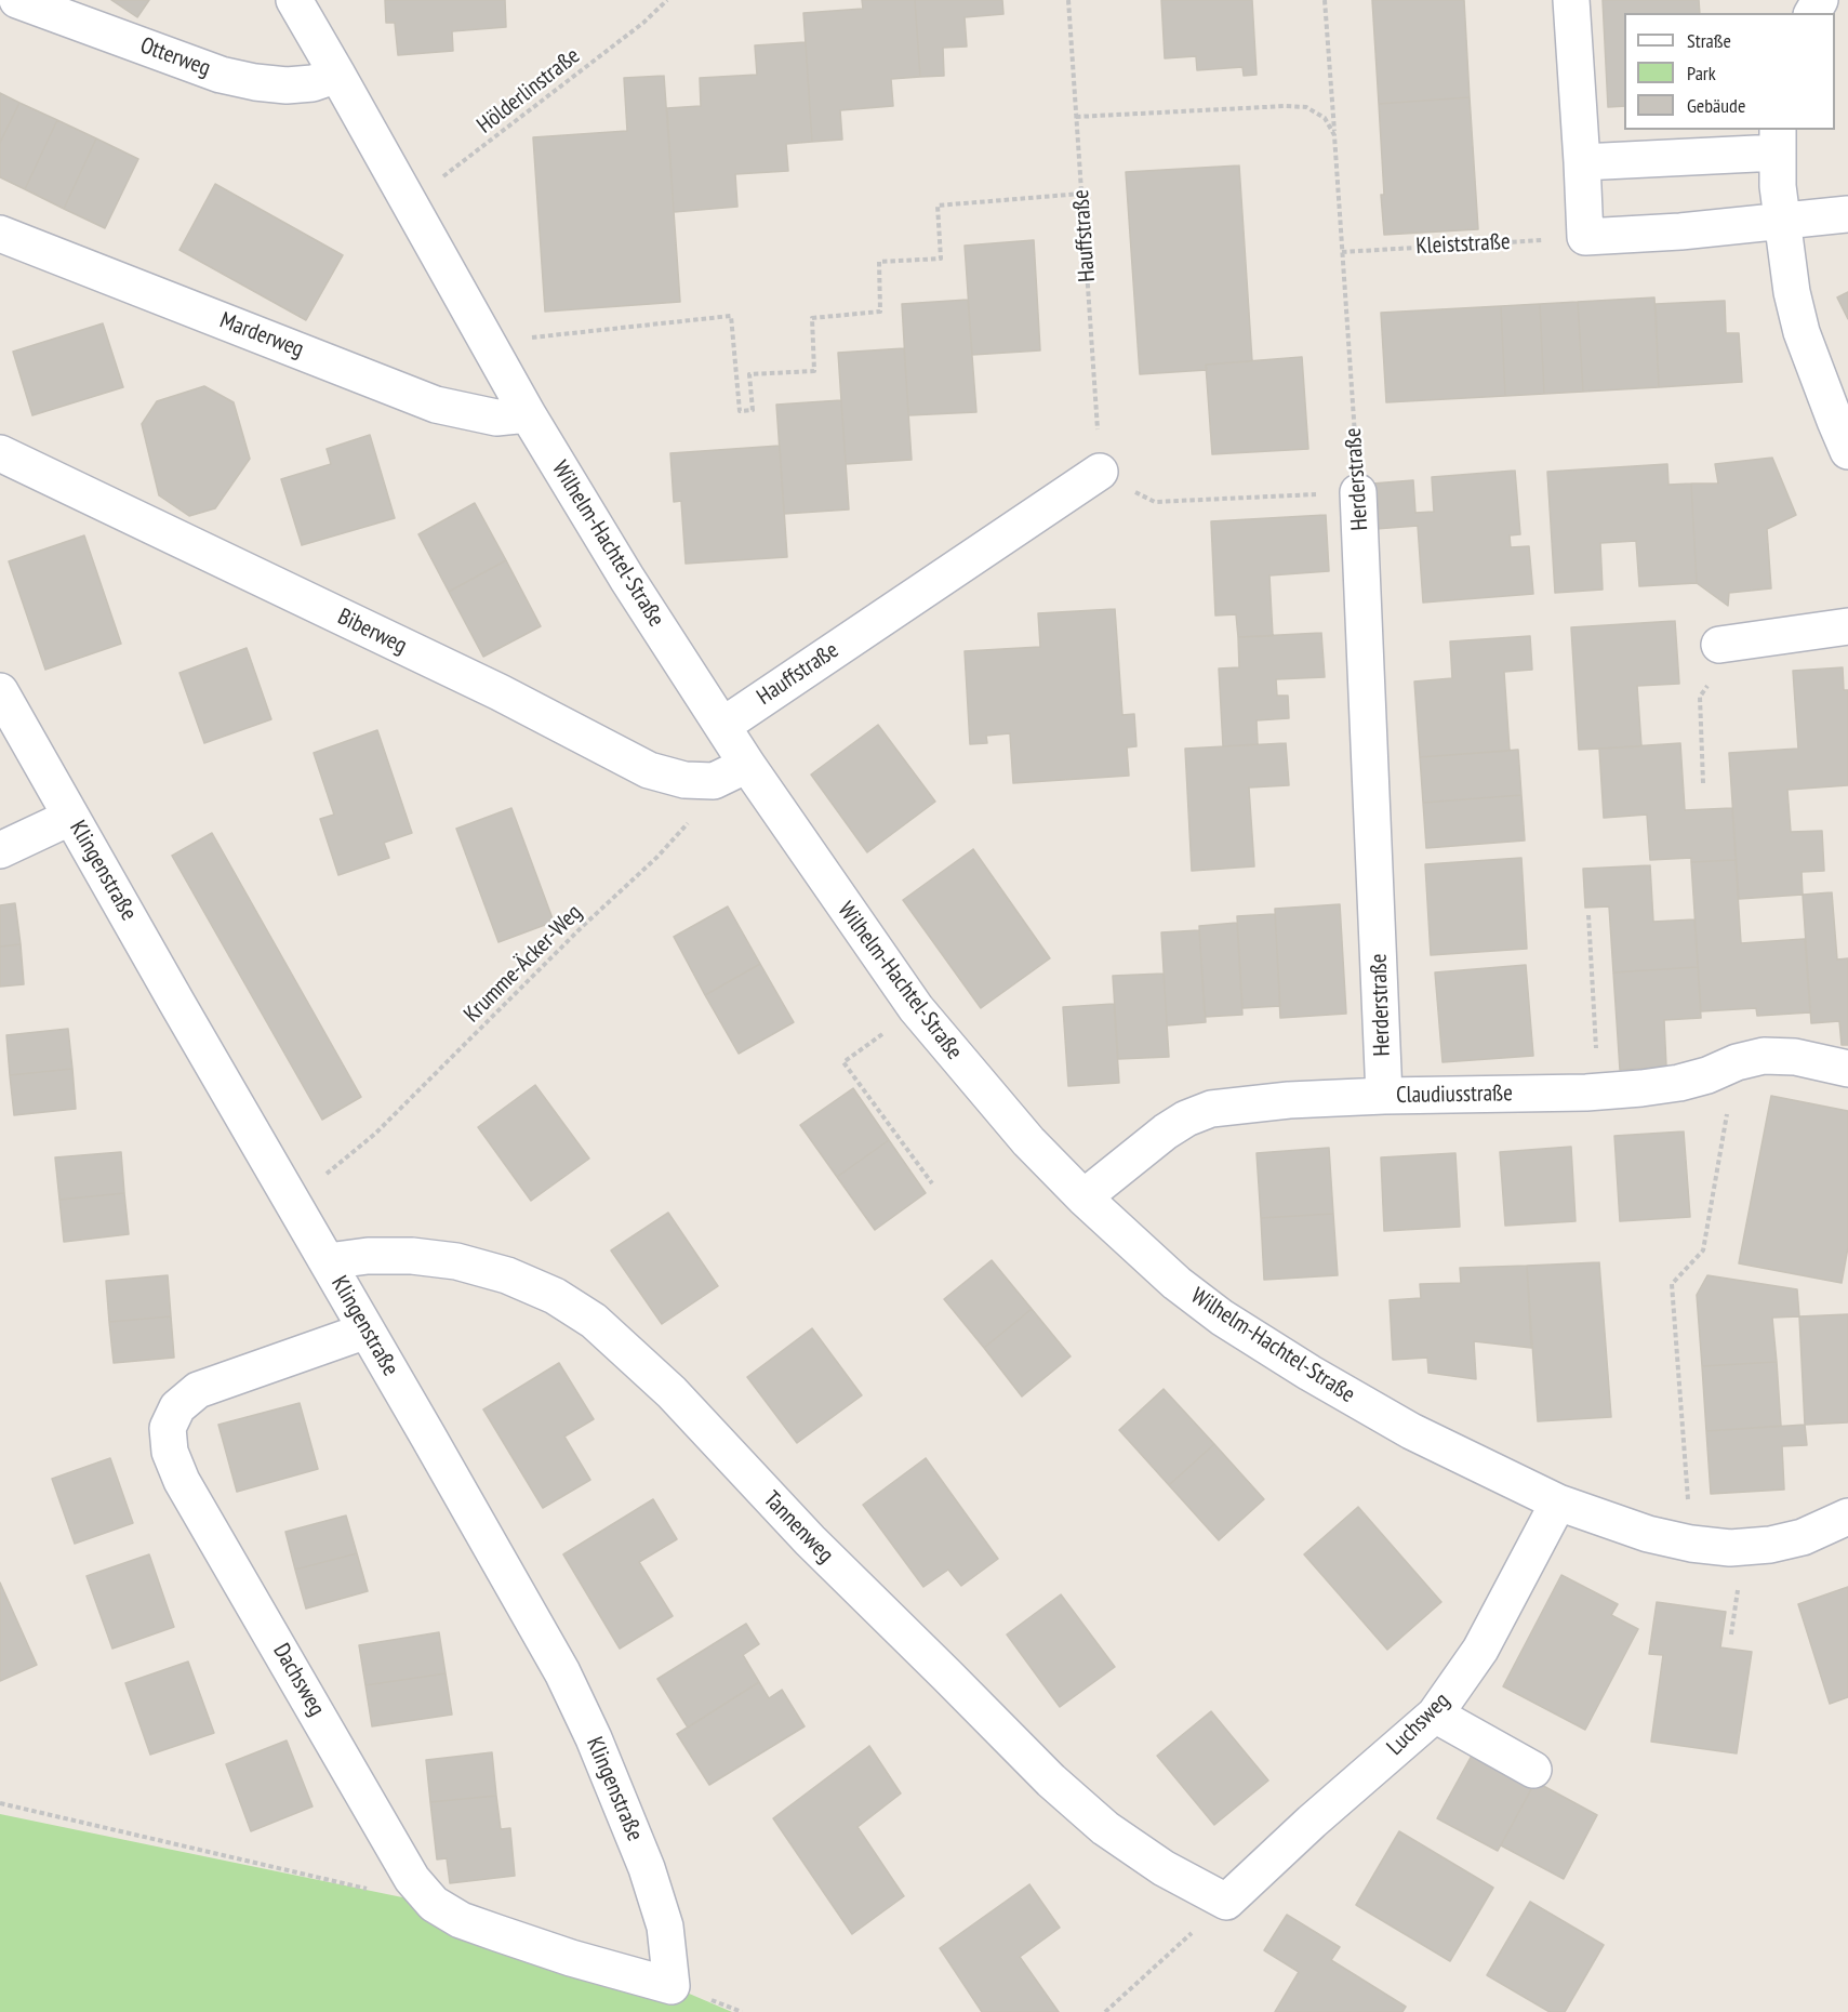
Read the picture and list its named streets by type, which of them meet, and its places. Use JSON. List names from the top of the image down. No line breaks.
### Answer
{"streets":{"street":["Otterweg","Hauffstraße","Marderweg","Herderstraße","Wilhelm-Hachtel-Straße","Biberweg","Klingenstraße","Claudiusstraße","Tannenweg","Dachsweg","Luchsweg"],"path":["Hölderlinstraße","Kleiststraße","Krumme-Äcker-Weg"]},"crossings":[["Otterweg","Wilhelm-Hachtel-Straße"],["Hölderlinstraße","Wilhelm-Hachtel-Straße"],["Hauffstraße","Wilhelm-Hachtel-Straße"],["Kleiststraße","Herderstraße"],["Marderweg","Wilhelm-Hachtel-Straße"],["Herderstraße","Claudiusstraße"],["Wilhelm-Hachtel-Straße","Biberweg"],["Wilhelm-Hachtel-Straße","Claudiusstraße"],["Wilhelm-Hachtel-Straße","Luchsweg"],["Biberweg","Krumme-Äcker-Weg"],["Klingenstraße","Tannenweg"],["Klingenstraße","Dachsweg"],["Tannenweg","Luchsweg"]],"legend":["Straße","Park","Gebäude"]}
